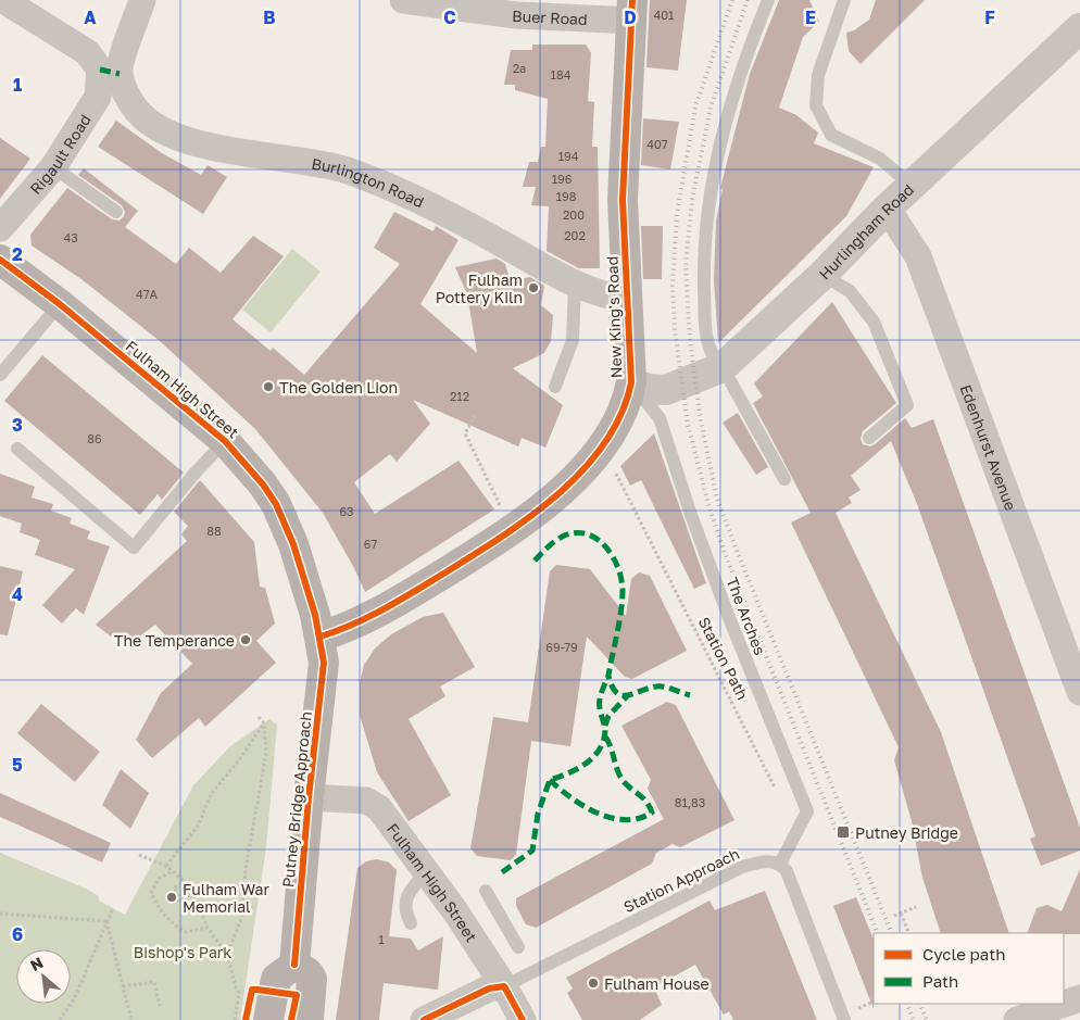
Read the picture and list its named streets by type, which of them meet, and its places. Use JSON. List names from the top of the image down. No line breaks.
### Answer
{"streets":{"main road":["New King's Road","Fulham High Street","Putney Bridge Approach"],"street":["Buer Road","Rigault Road","Burlington Road","Hurlingham Road","Edenhurst Avenue"],"lane":["The Arches","Station Approach"],"path":["Station Path"]},"crossings":[["Buer Road","New King's Road"],["Rigault Road","Burlington Road"],["Burlington Road","New King's Road"],["Hurlingham Road","New King's Road"],["Hurlingham Road","Edenhurst Avenue"],["Hurlingham Road","The Arches"],["New King's Road","Fulham High Street"],["New King's Road","The Arches"],["New King's Road","Putney Bridge Approach"],["Fulham High Street","Putney Bridge Approach"],["Fulham High Street","Station Approach"],["The Arches","Station Approach"]],"parks":["Bishop's Park"],"places":{"other":["Fulham Pottery Kiln","The Golden Lion","The Temperance","Fulham War Memorial","Fulham House"],"transit":["Putney Bridge"]},"house_numbers":["401","2a","184","407","194","196","198","200","202","43","47A","212","86","63","88","67","69-79","81,83","1"],"legend":["Cycle path","Path"],"north":"top left","grid":{"columns":["A","B","C","D","E","F"],"rows":["1","2","3","4","5","6"]}}
